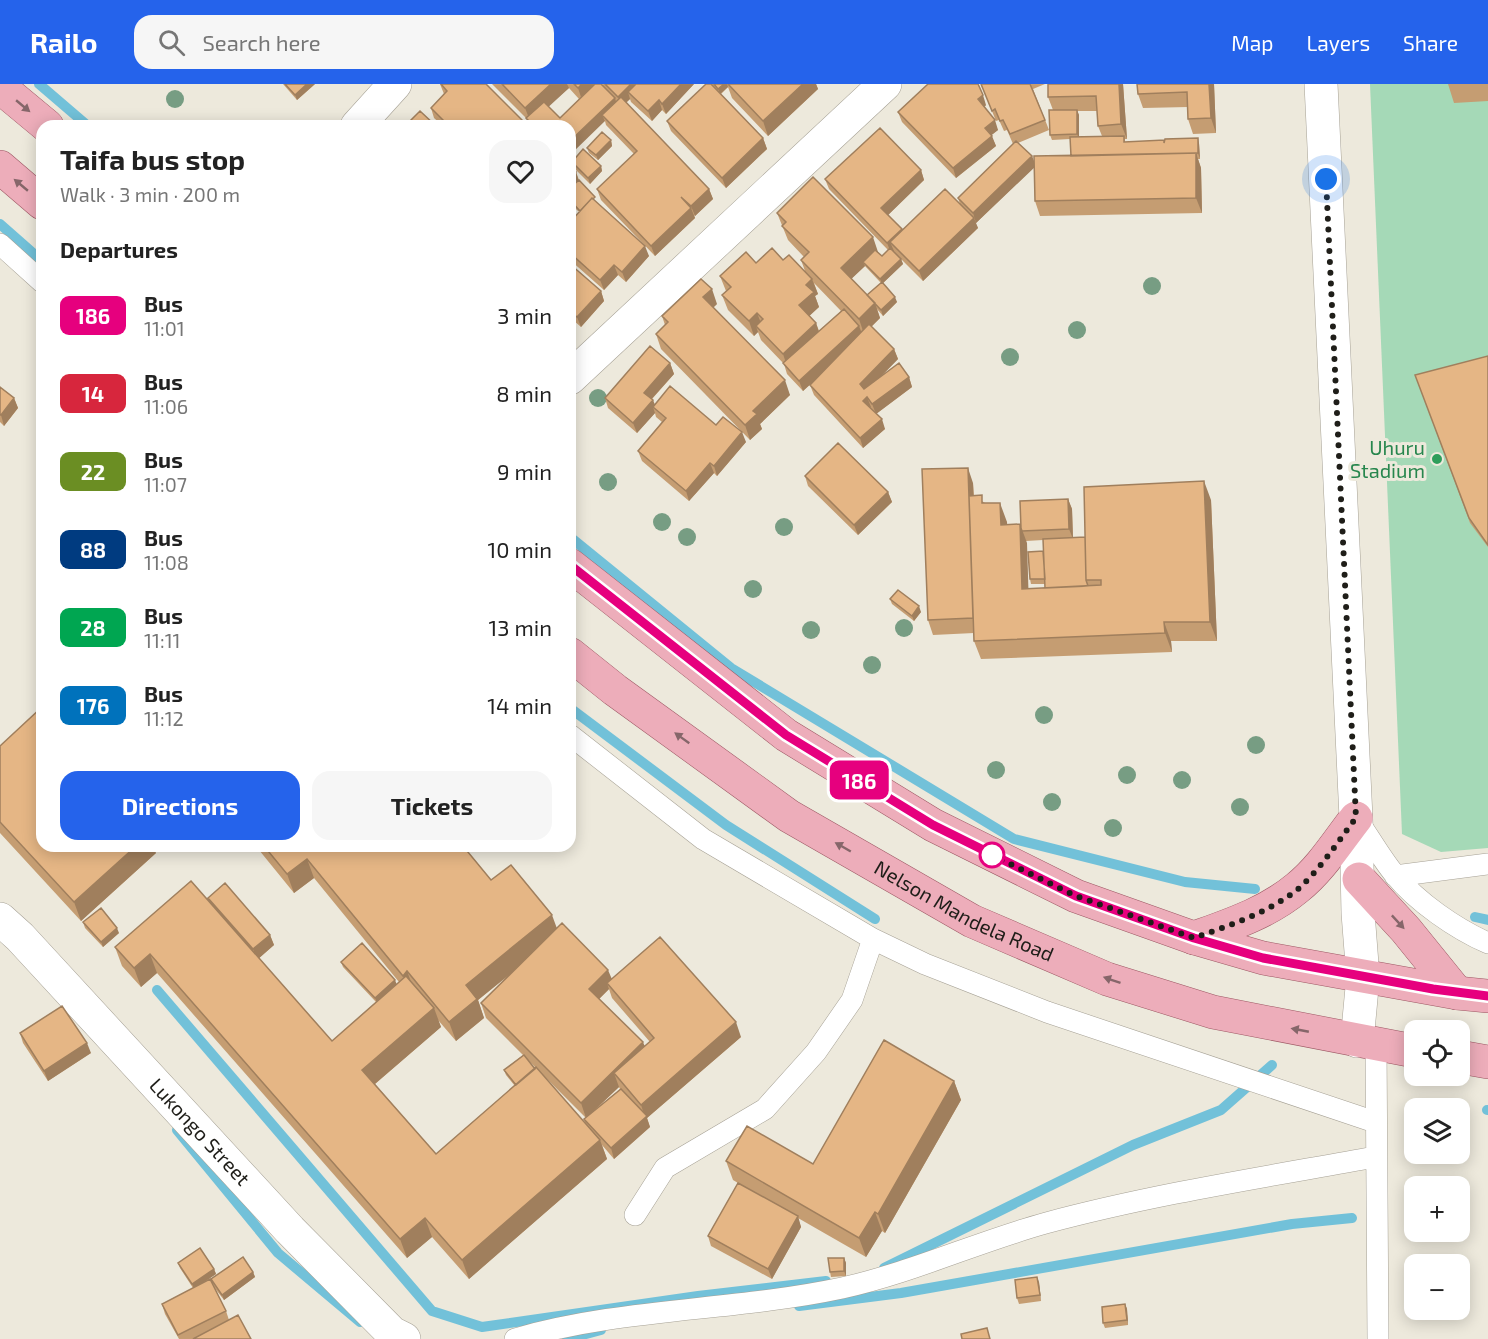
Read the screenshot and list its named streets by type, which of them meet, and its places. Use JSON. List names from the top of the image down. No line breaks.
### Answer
{"streets":{"main road":["Nelson Mandela Road"],"street":["Lukongo Street"]},"places":["Uhuru Stadium"],"lines":["bus line 186"],"page":{"header":"Railo","search":"Search here","nav":["Map","Layers","Share"],"on_map":"186","heading":[["Taifa bus stop","Walk · 3 min · 200 m"],"Departures"],"list":[{"mark":"186","name":"Bus","note":"11:01","value":"3 min"},{"mark":"14","name":"Bus","note":"11:06","value":"8 min"},{"mark":"22","name":"Bus","note":"11:07","value":"9 min"},{"mark":"88","name":"Bus","note":"11:08","value":"10 min"},{"mark":"28","name":"Bus","note":"11:11","value":"13 min"},{"mark":"176","name":"Bus","note":"11:12","value":"14 min"}],"buttons":["Directions","Tickets"],"map_buttons":["+","−"]}}
